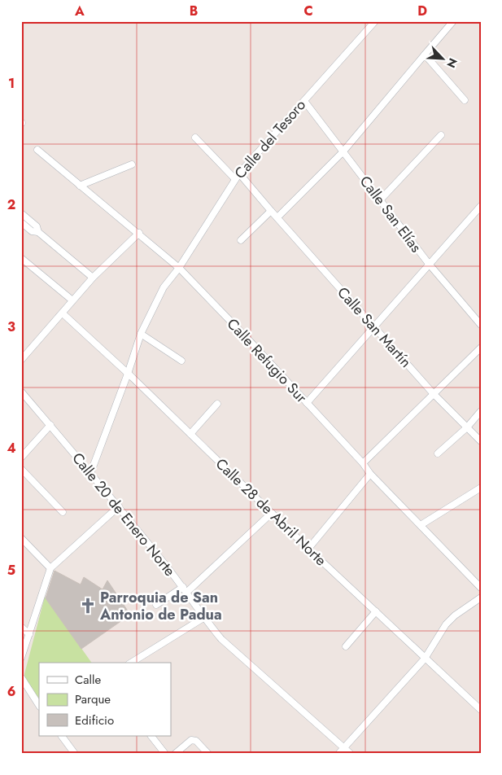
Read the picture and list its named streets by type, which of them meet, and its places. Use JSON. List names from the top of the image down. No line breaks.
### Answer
{"streets":{"street":["Calle del Tesoro","Calle San Elías","Calle San Martín","Calle Refugio Sur","Calle 28 de Abril Norte","Calle 20 de Enero Norte"]},"crossings":[["Calle del Tesoro","Calle San Elías"],["Calle del Tesoro","Calle San Martín"],["Calle del Tesoro","Calle Refugio Sur"],["Calle del Tesoro","Calle 28 de Abril Norte"],["Calle del Tesoro","Calle 20 de Enero Norte"]],"places":{"church":["Parroquia de San Antonio de Padua"]},"legend":["Calle","Parque","Edificio"],"north":"bottom right","grid":{"columns":["A","B","C","D"],"rows":["1","2","3","4","5","6"]}}
